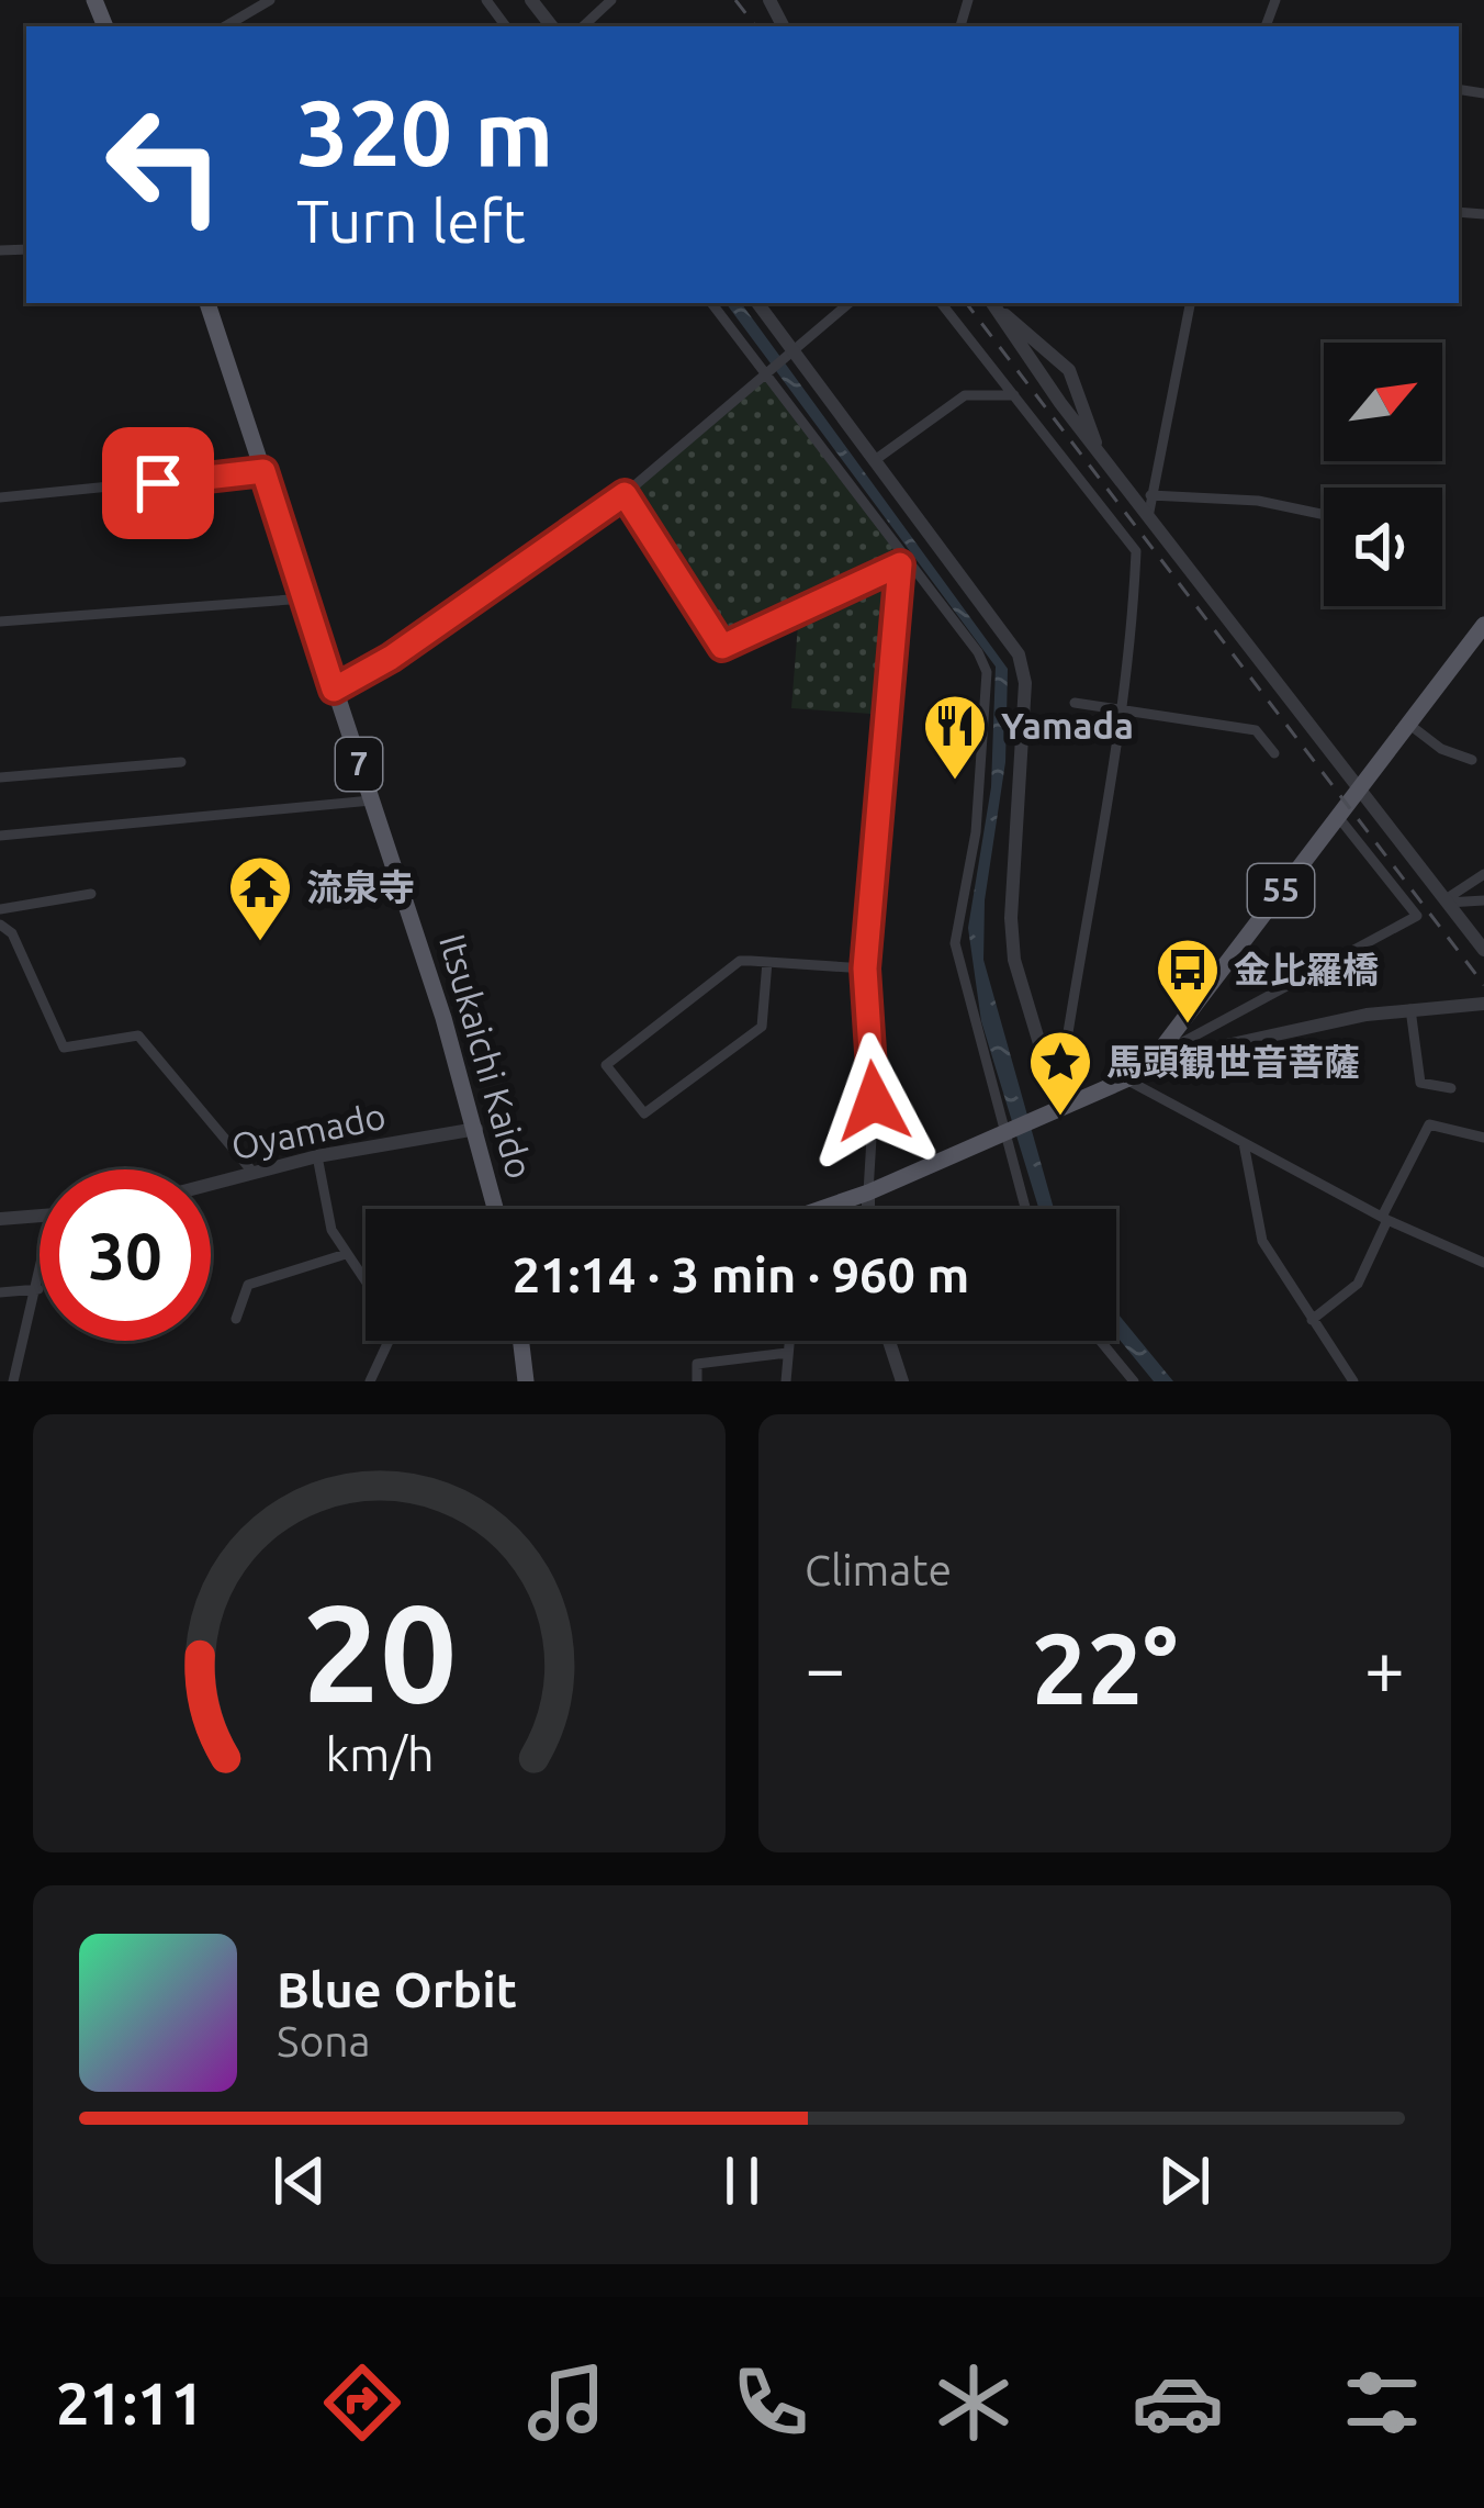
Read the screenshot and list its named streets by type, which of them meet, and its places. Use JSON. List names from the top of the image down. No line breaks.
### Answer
{"streets":{"main road":["7","55","Itsukaichi Kaido"],"street":["Oyamado"]},"crossings":[["Itsukaichi Kaido","Oyamado"]],"places":{"restaurant":["Yamada"],"temple":["流泉寺"],"bus stop":["金比羅橋"],"place":["馬頭観世音菩薩"]},"north":"top right","page":{"turn":["320 m","Turn left"],"limit":"30","trip":"21:14 · 3 min · 960 m","tile":"Climate","heat":["−","22°","+"],"song":["Blue Orbit","Sona"],"tabs":"21:11","gauge":["20","km/h"]}}
